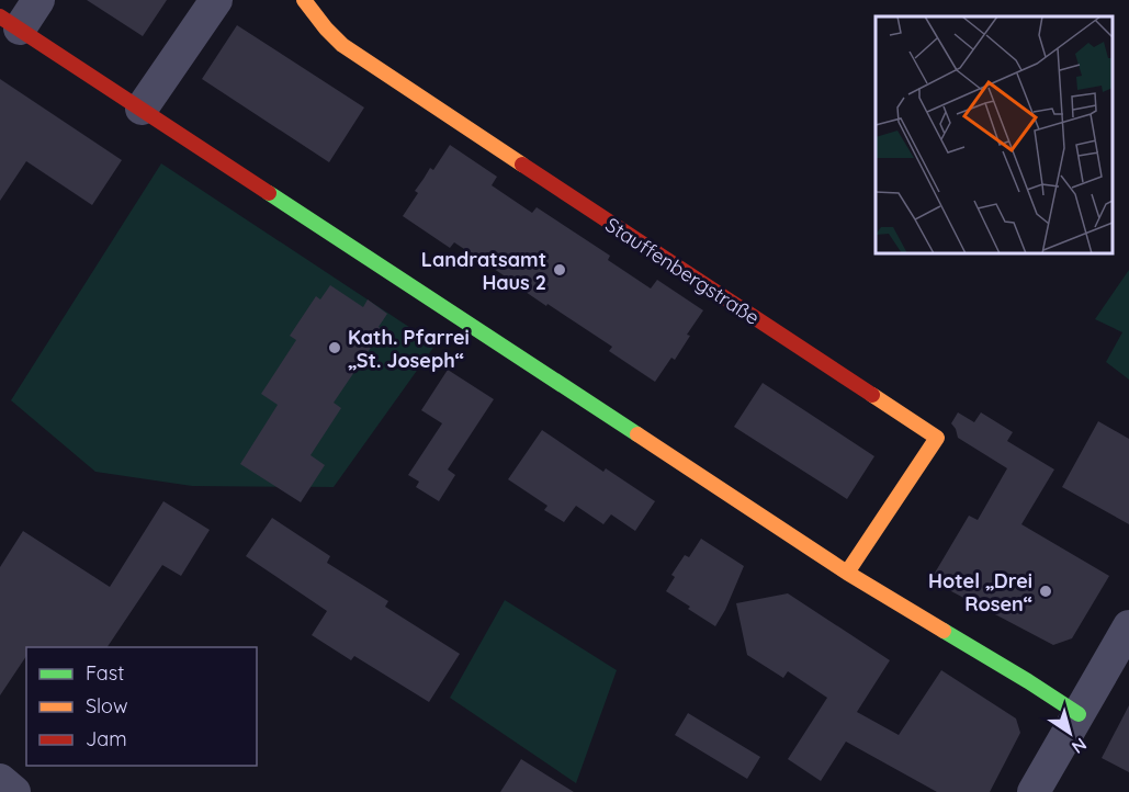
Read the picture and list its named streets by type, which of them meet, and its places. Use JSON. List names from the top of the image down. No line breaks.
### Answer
{"streets":{"street":["Stauffenbergstraße"]},"places":["Landratsamt Haus 2","Kath. Pfarrei „St. Joseph“","Hotel „Drei Rosen“"],"legend":["Fast","Slow","Jam"],"north":"bottom right"}
